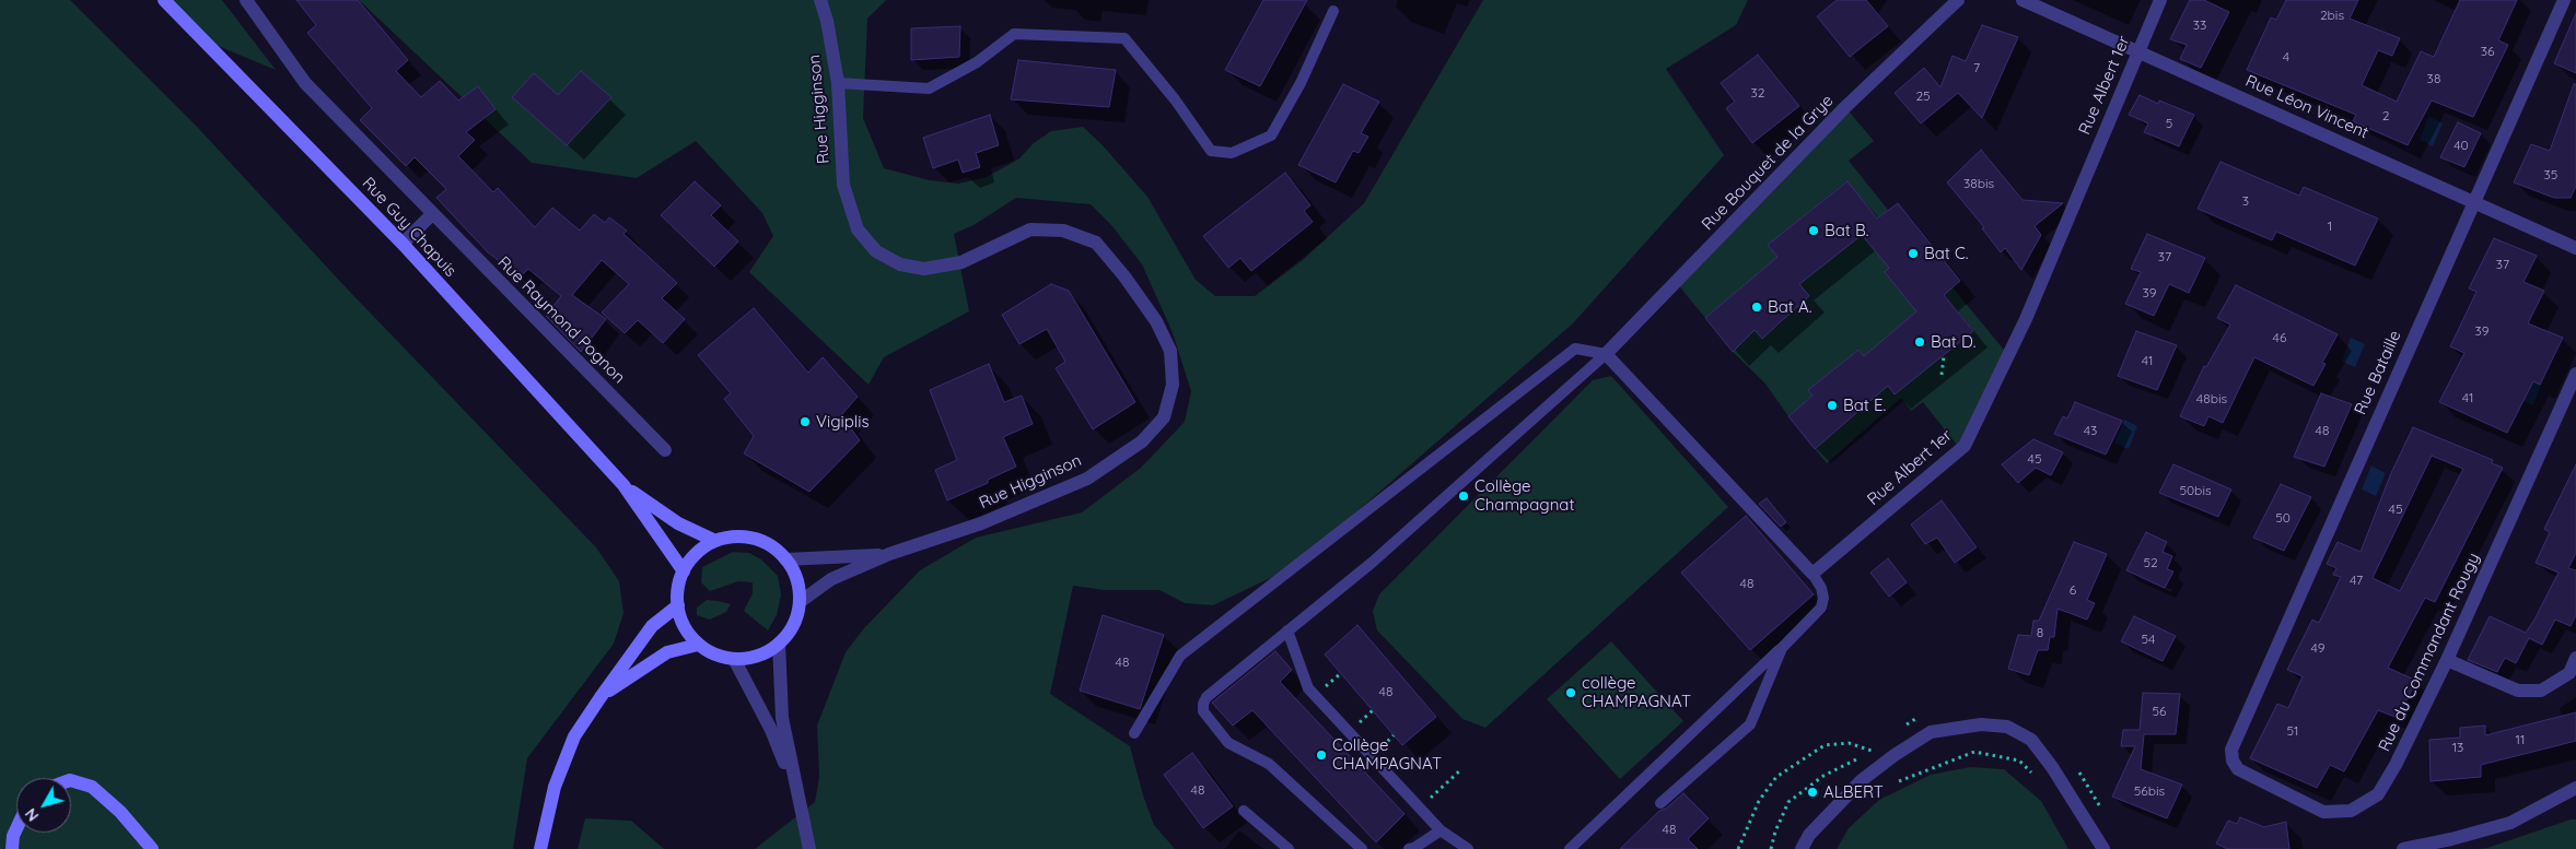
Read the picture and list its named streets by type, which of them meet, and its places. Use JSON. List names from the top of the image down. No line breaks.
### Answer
{"streets":{"main road":["Rue Guy Chapuis"],"street":["Rue Albert 1er","Rue Léon Vincent","Rue Higginson","Rue Bouquet de la Grye","Rue Raymond Pognon","Rue Bataille","Rue du Commandant Rougy"]},"crossings":[["Rue Albert 1er","Rue Léon Vincent"],["Rue Léon Vincent","Rue Bataille"],["Rue Higginson","Rue Guy Chapuis"],["Rue Bataille","Rue du Commandant Rougy"]],"places":["Bat B.","Bat C.","Bat A.","Bat D.","Bat E.","Vigiplis","Collège Champagnat","collège CHAMPAGNAT","Collège CHAMPAGNAT","ALBERT"],"house_numbers":["2bis","33","36","4","7","38","32","25","2","5","40","35","38bis","3","1","37","37","39","39","46","41","41","48bis","43","48","45","50bis","45","50","52","47","48","6","8","54","49","48","48","56","51","11","13","48","56bis","48"],"north":"bottom left"}
